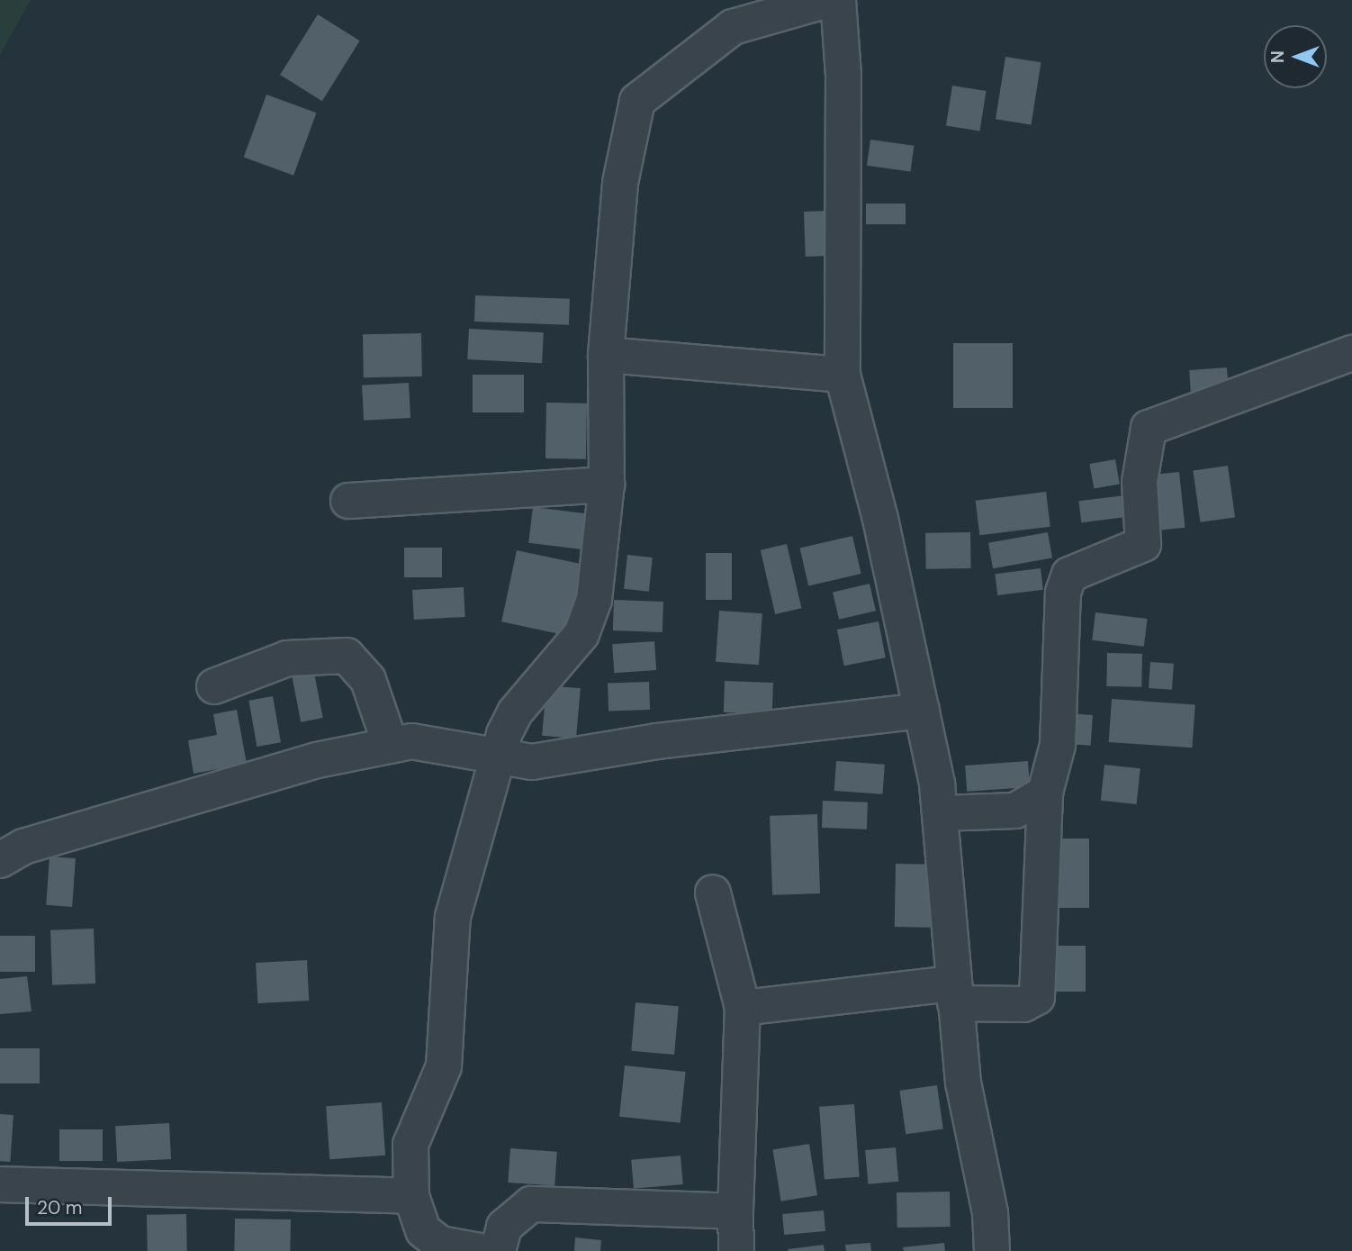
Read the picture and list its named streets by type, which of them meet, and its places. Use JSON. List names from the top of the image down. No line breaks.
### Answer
{"scale_bar":"20 m","north":"left"}
